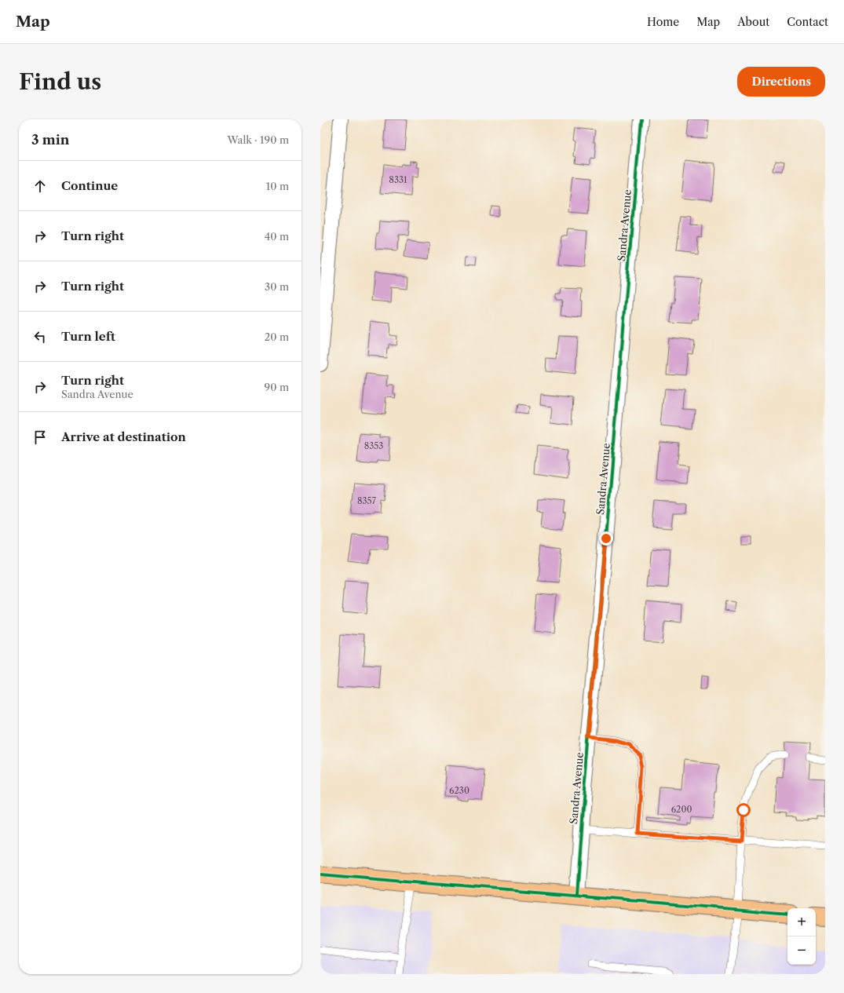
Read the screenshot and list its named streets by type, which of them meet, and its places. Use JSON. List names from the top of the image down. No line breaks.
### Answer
{"streets":{"street":["Sandra Avenue"]},"house_numbers":["8331","8353","8357","6230","6200"],"page":{"header":"Map","nav":["Home","Map","About","Contact"],"buttons":"Directions","title":"Find us","heading":["3 min","Walk · 190 m"],"list":[["Continue","10 m"],["Turn right","40 m"],["Turn right","30 m"],["Turn left","20 m"],["Turn right","Sandra Avenue","90 m"],"Arrive at destination"],"map_buttons":["+","−"]}}
